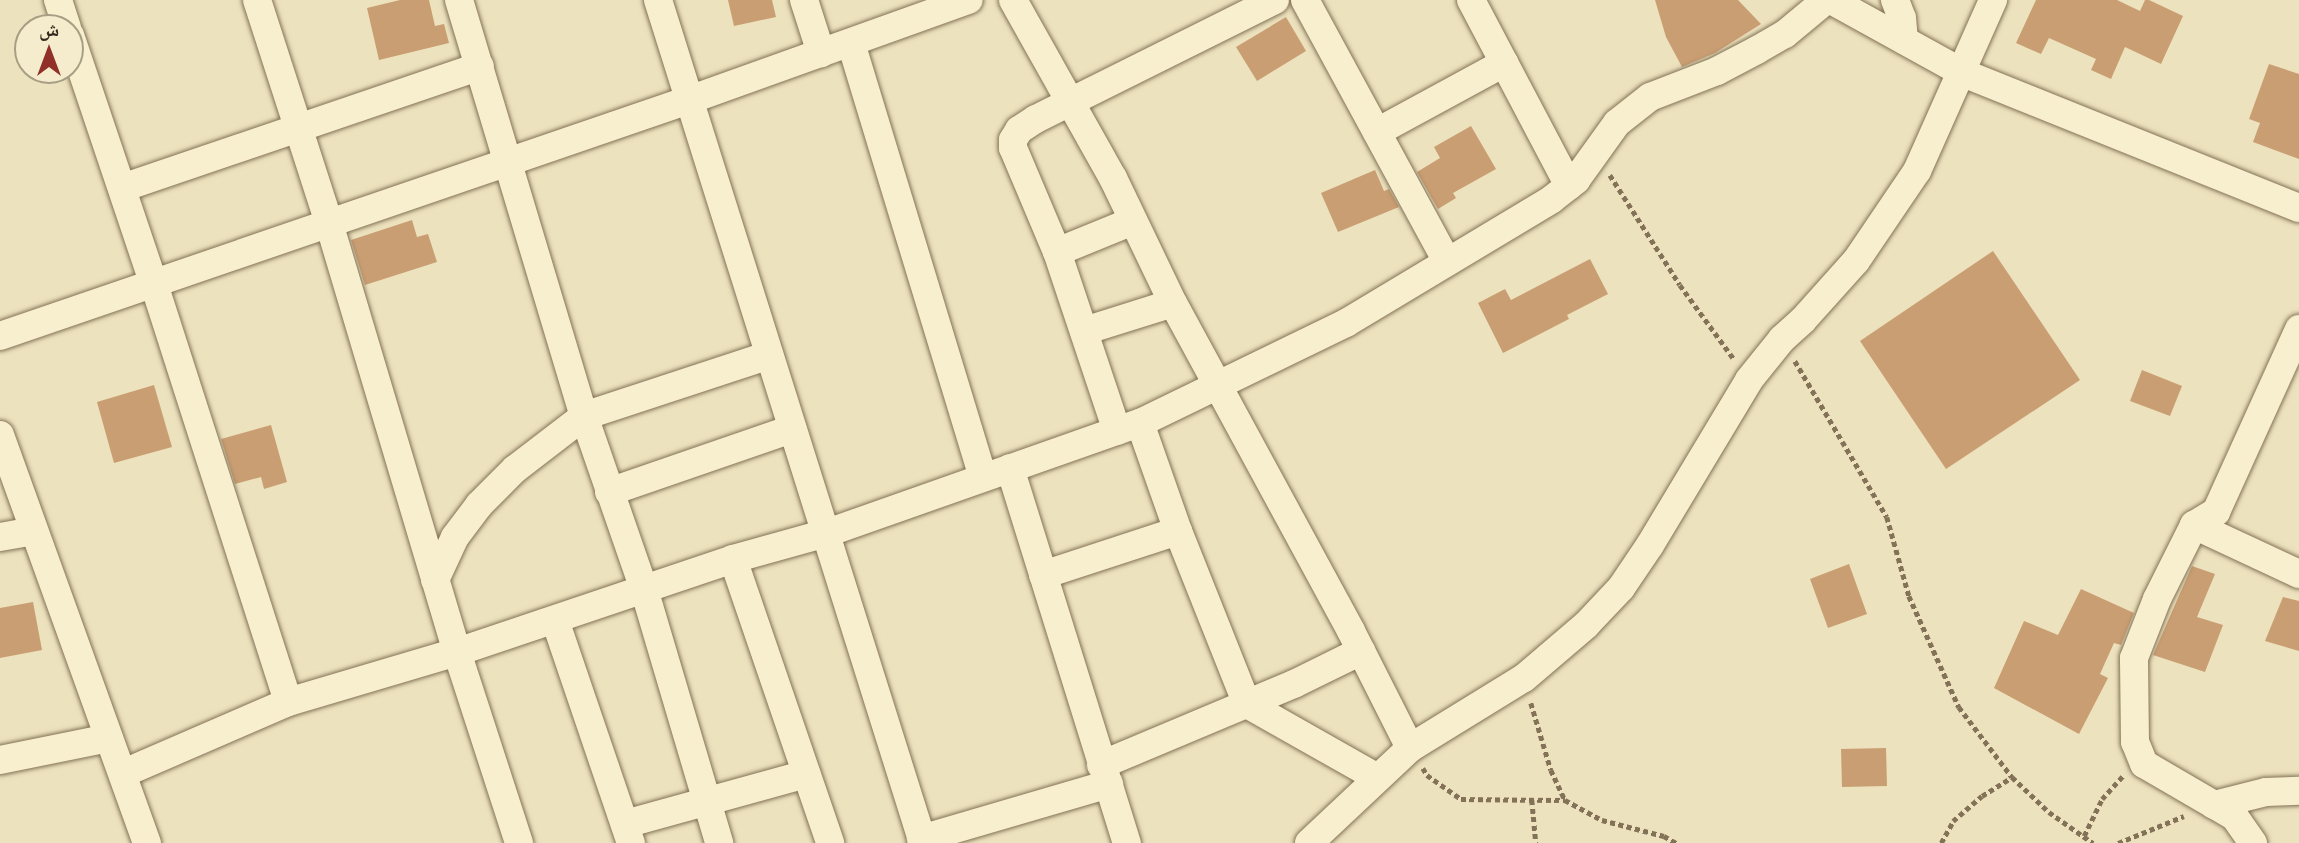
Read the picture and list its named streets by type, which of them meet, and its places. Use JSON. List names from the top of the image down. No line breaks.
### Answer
{"north":"top"}
